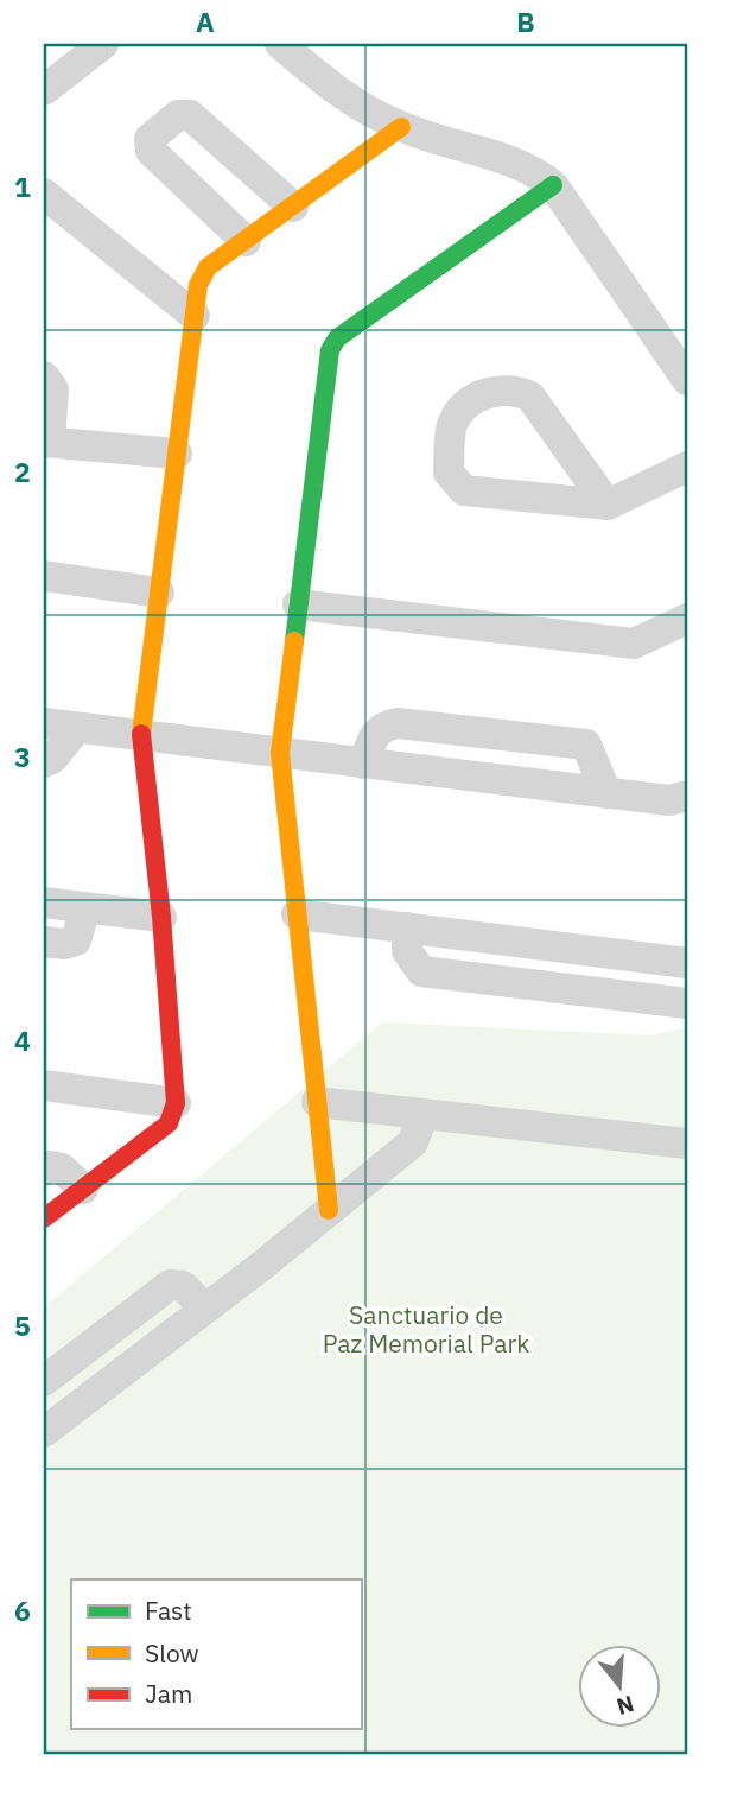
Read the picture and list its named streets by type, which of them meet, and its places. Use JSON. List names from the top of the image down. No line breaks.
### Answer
{"parks":["Sanctuario de Paz Memorial Park"],"legend":["Fast","Slow","Jam"],"north":"bottom","grid":{"columns":["A","B"],"rows":["1","2","3","4","5","6"]}}
